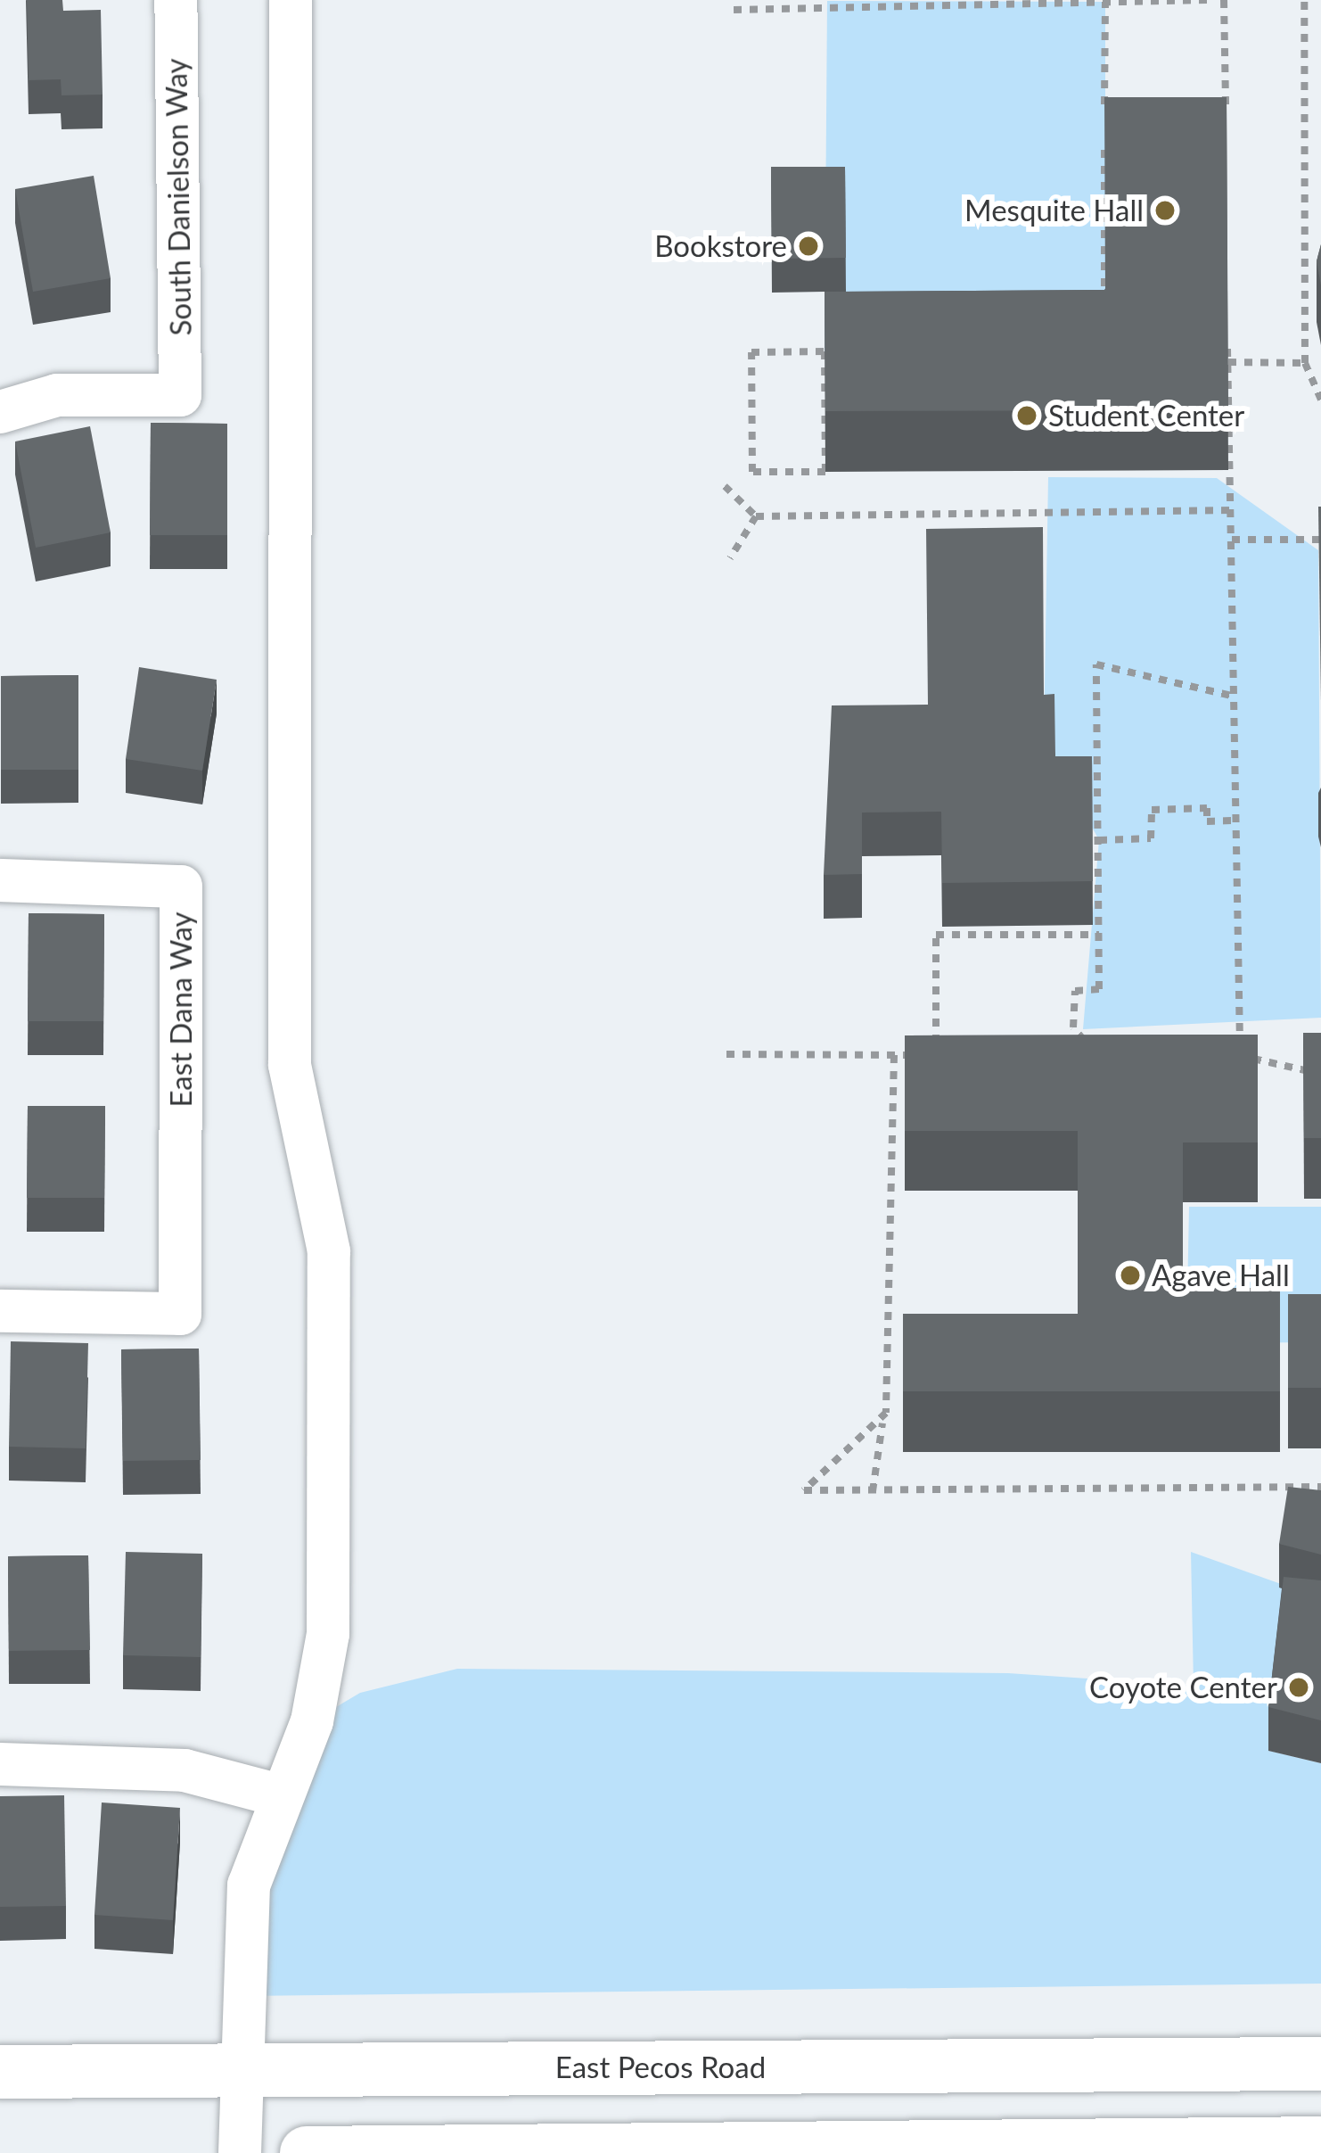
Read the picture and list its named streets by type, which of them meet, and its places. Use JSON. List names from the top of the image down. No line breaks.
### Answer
{"streets":{"main road":["East Pecos Road"],"street":["South Danielson Way","East Dana Way"]},"places":["Mesquite Hall","Bookstore","Student Center","Agave Hall","Coyote Center"]}
